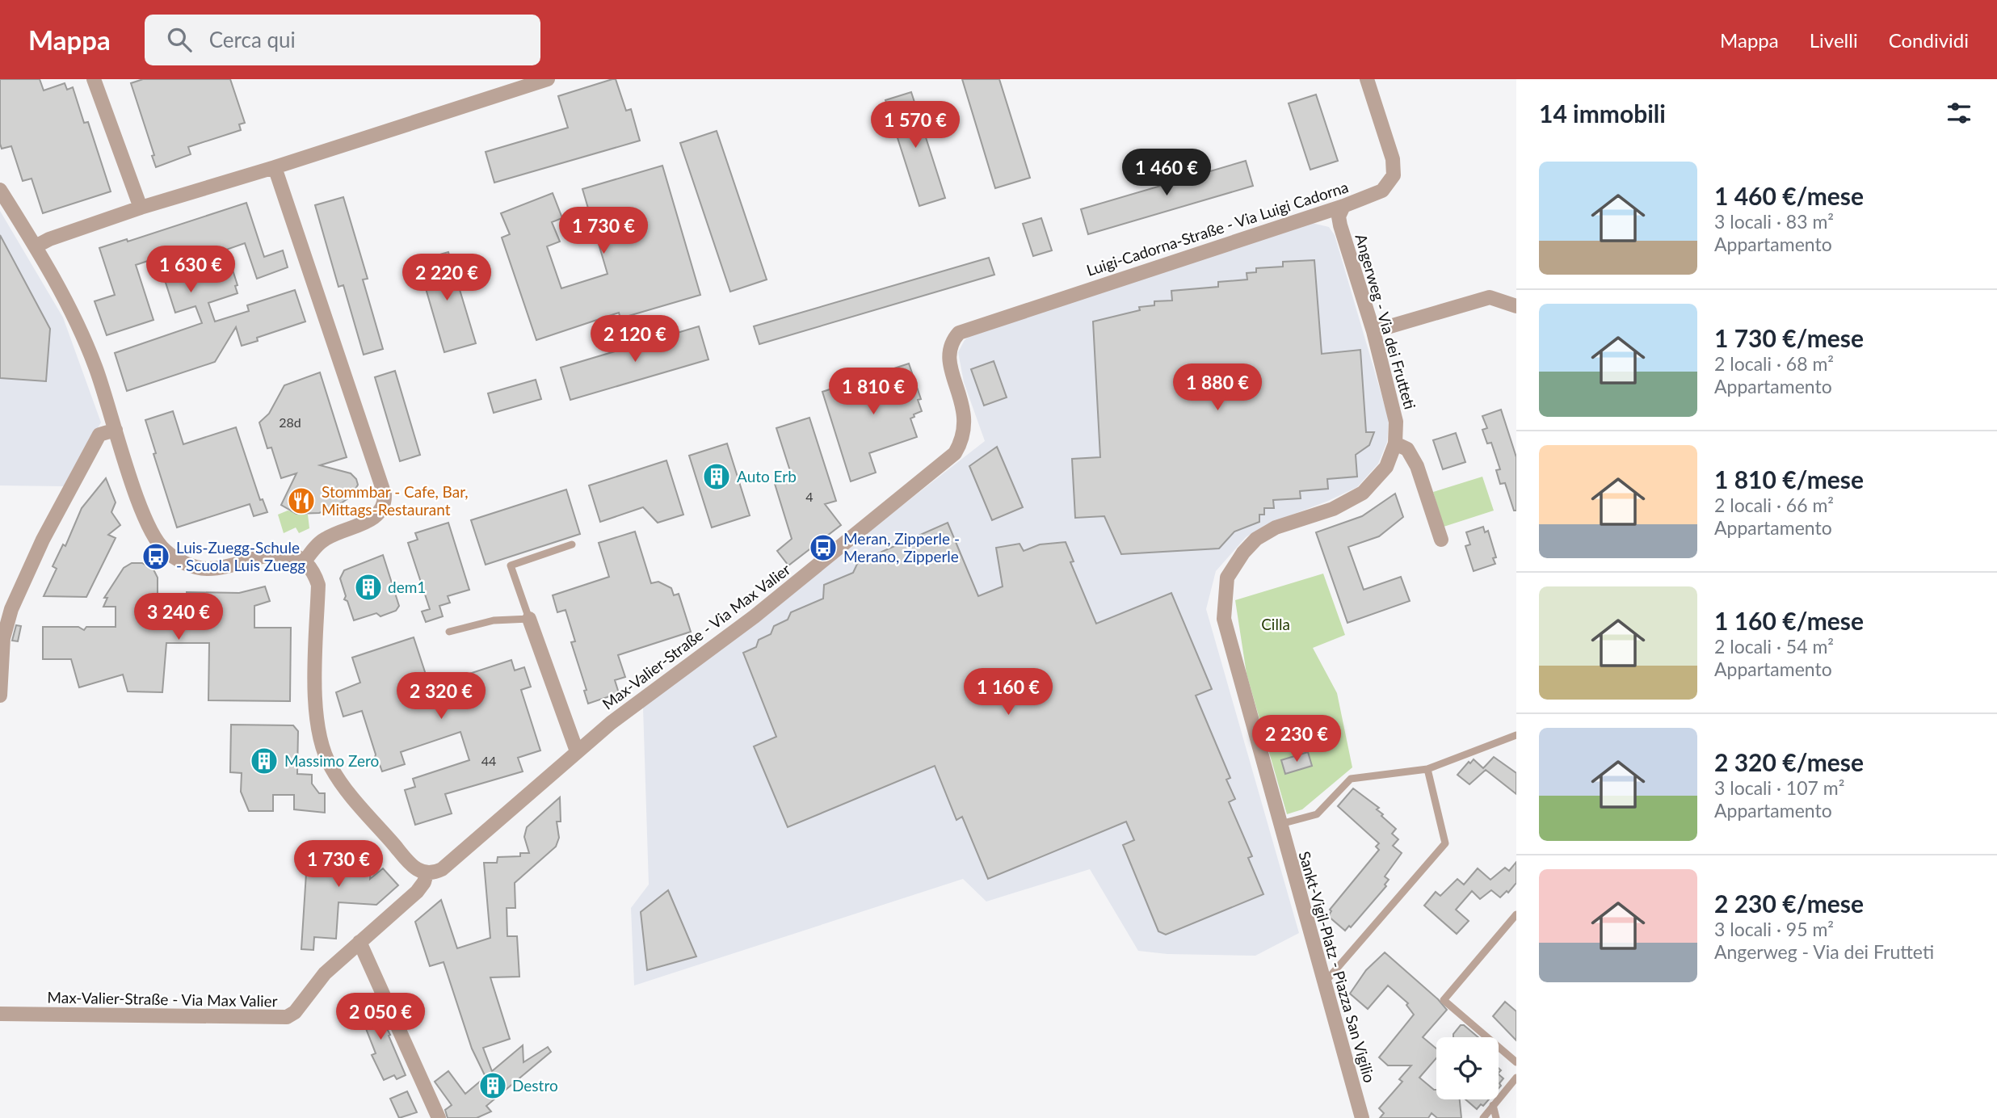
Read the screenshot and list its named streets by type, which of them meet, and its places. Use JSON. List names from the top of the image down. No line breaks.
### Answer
{"streets":{"street":["Luigi-Cadorna-Straße - Via Luigi Cadorna","Angerweg - Via dei Frutteti","Max-Valier-Straße - Via Max Valier","Sankt-Vigil-Platz - Piazza San Vigilio"]},"crossings":[["Luigi-Cadorna-Straße - Via Luigi Cadorna","Angerweg - Via dei Frutteti"],["Luigi-Cadorna-Straße - Via Luigi Cadorna","Max-Valier-Straße - Via Max Valier"],["Angerweg - Via dei Frutteti","Sankt-Vigil-Platz - Piazza San Vigilio"]],"parks":["Cilla"],"places":{"building":["Auto Erb","dem1","Massimo Zero","Destro"],"restaurant":["Stommbar - Cafe, Bar, Mittags-Restaurant"],"bus stop":["Meran, Zipperle - Merano, Zipperle","Luis-Zuegg-Schule - Scuola Luis Zuegg"]},"house_numbers":["28d","4","44"],"page":{"header":"Mappa","search":"Cerca qui","nav":["Mappa","Livelli","Condividi"],"heading":"14 immobili","price":["1 570 €","1 460 €","1 730 €","1 630 €","2 220 €","2 120 €","1 880 €","1 810 €","3 240 €","1 160 €","2 320 €","2 230 €","1 730 €","2 050 €"],"list":[{"name":"1 460 €/mese","note":"3 locali · 83 m² · Appartamento"},{"name":"1 730 €/mese","note":"2 locali · 68 m² · Appartamento"},{"name":"1 810 €/mese","note":"2 locali · 66 m² · Appartamento"},{"name":"1 160 €/mese","note":"2 locali · 54 m² · Appartamento"},{"name":"2 320 €/mese","note":"3 locali · 107 m² · Appartamento"},{"name":"2 230 €/mese","note":"3 locali · 95 m² · Angerweg - Via dei Frutteti"}]}}
